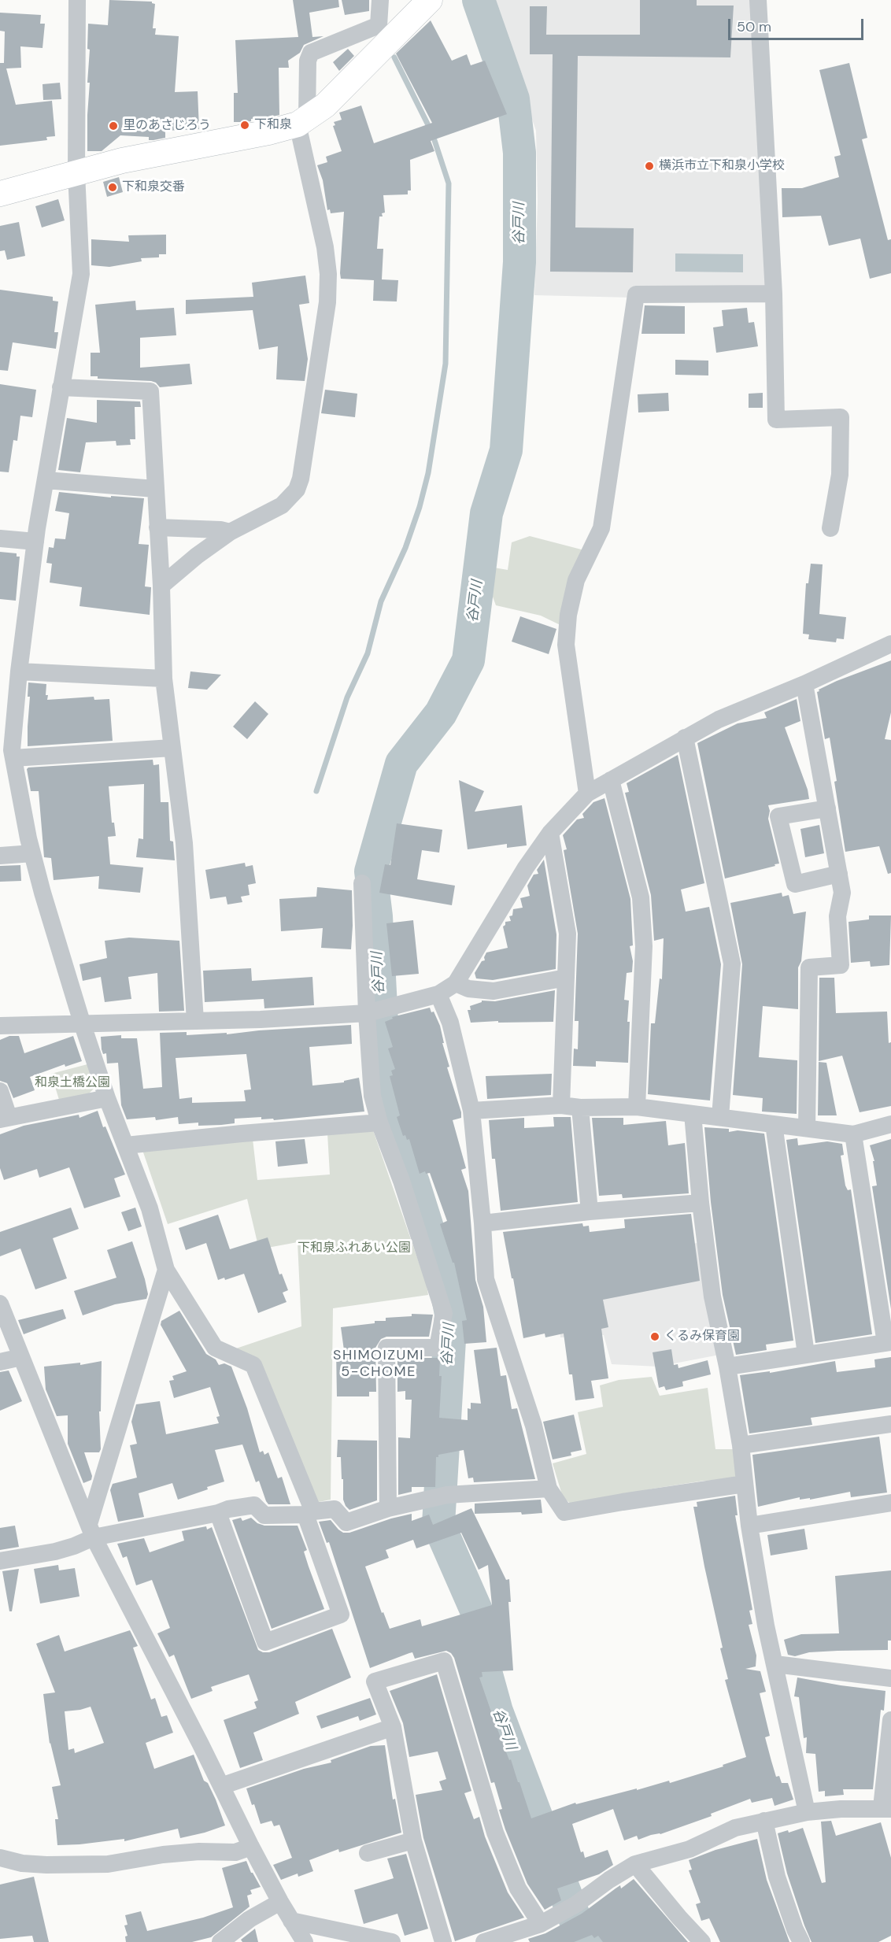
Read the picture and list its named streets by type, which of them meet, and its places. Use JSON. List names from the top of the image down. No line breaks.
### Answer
{"districts":["SHIMOIZUMI 5-CHOME"],"water":["谷戸川"],"parks":["和泉土橋公園","下和泉ふれあい公園"],"places":["下和泉","里のあさじろう","横浜市立下和泉小学校","下和泉交番","くるみ保育園"],"scale_bar":"50 m"}
